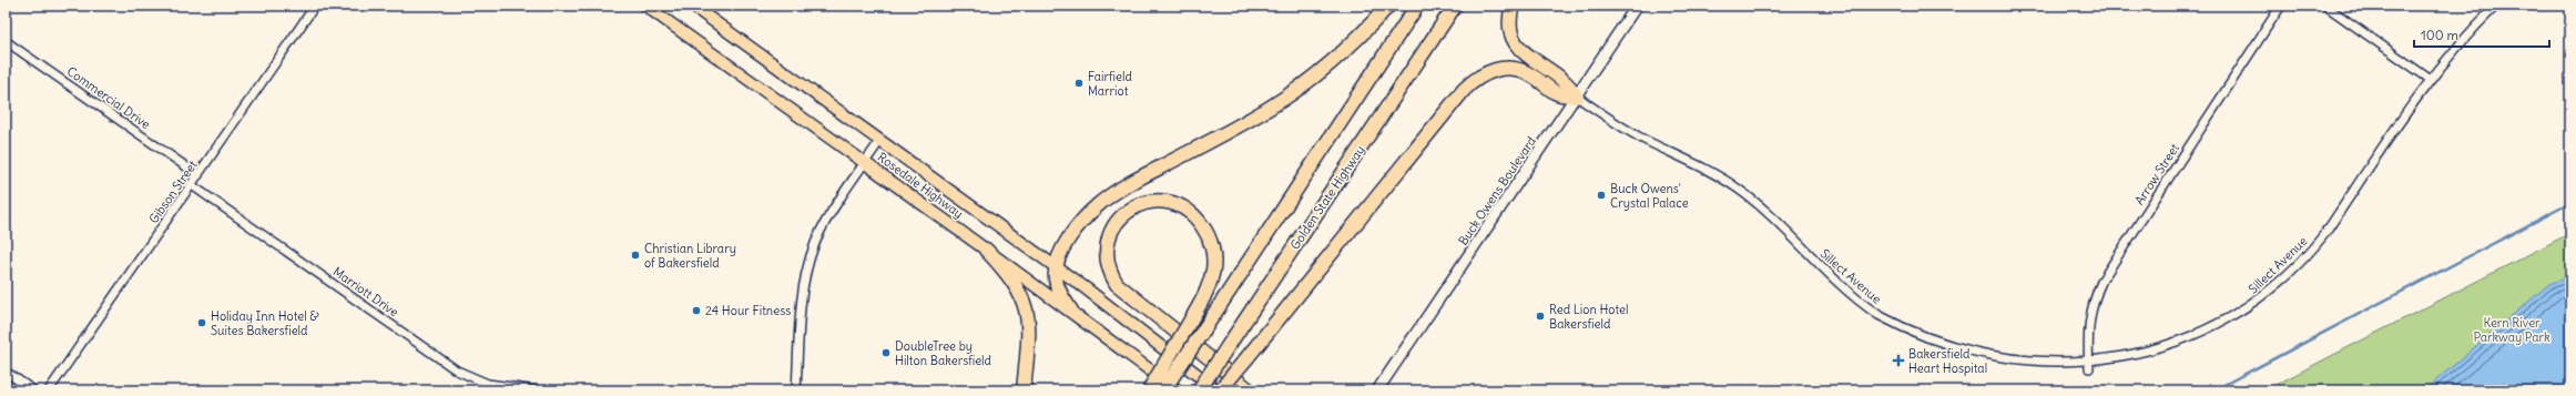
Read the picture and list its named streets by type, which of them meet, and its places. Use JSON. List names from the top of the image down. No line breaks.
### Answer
{"streets":{"highway":["Golden State Highway"],"main road":["Rosedale Highway","Buck Owens Boulevard"],"street":["Commercial Drive","Arrow Street","Gibson Street","Sillect Avenue","Marriott Drive"]},"crossings":[["Commercial Drive","Gibson Street"],["Arrow Street","Sillect Avenue"],["Buck Owens Boulevard","Sillect Avenue"],["Gibson Street","Marriott Drive"]],"parks":["Kern River Parkway Park"],"places":{"other":["Fairfield Marriot","Buck Owens' Crystal Palace","Christian Library of Bakersfield","24 Hour Fitness","Red Lion Hotel Bakersfield","Holiday Inn Hotel & Suites Bakersfield","DoubleTree by Hilton Bakersfield"],"health":["Bakersfield Heart Hospital"]},"scale_bar":"100 m"}
